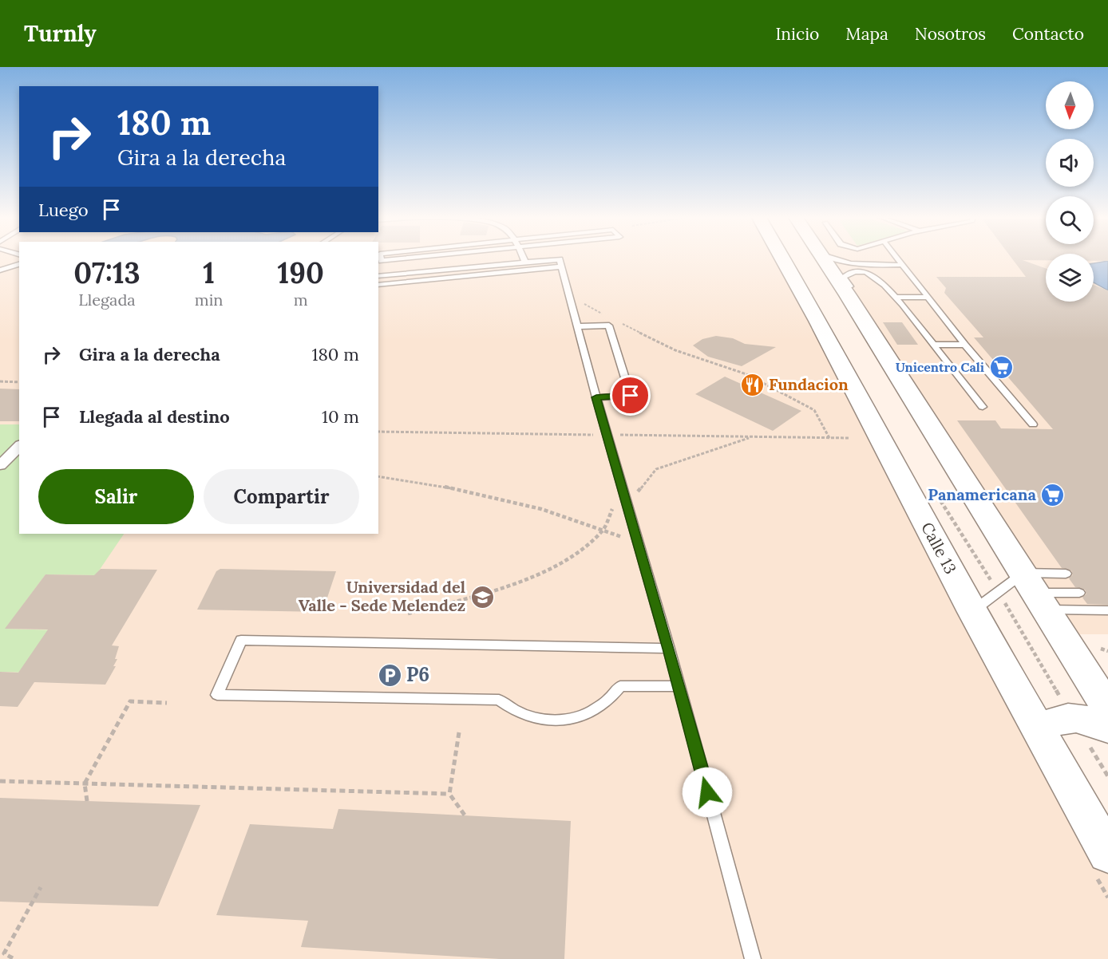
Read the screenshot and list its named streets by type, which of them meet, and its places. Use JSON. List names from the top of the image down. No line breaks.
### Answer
{"streets":{"main road":["Calle 13"]},"places":{"supermarket":["Unicentro Cali","Panamericana"],"restaurant":["Fundacion"],"school or university":["Universidad del Valle - Sede Melendez"],"parking":["P6"]},"north":"bottom","page":{"header":"Turnly","nav":["Inicio","Mapa","Nosotros","Contacto"],"turn":["180 m","Gira a la derecha"],"then":"Luego","eta":["07:13","Llegada","1","min","190","m"],"list":[{"name":"Gira a la derecha","value":"180 m"},{"name":"Llegada al destino","value":"10 m"}],"buttons":["Salir","Compartir"]}}
